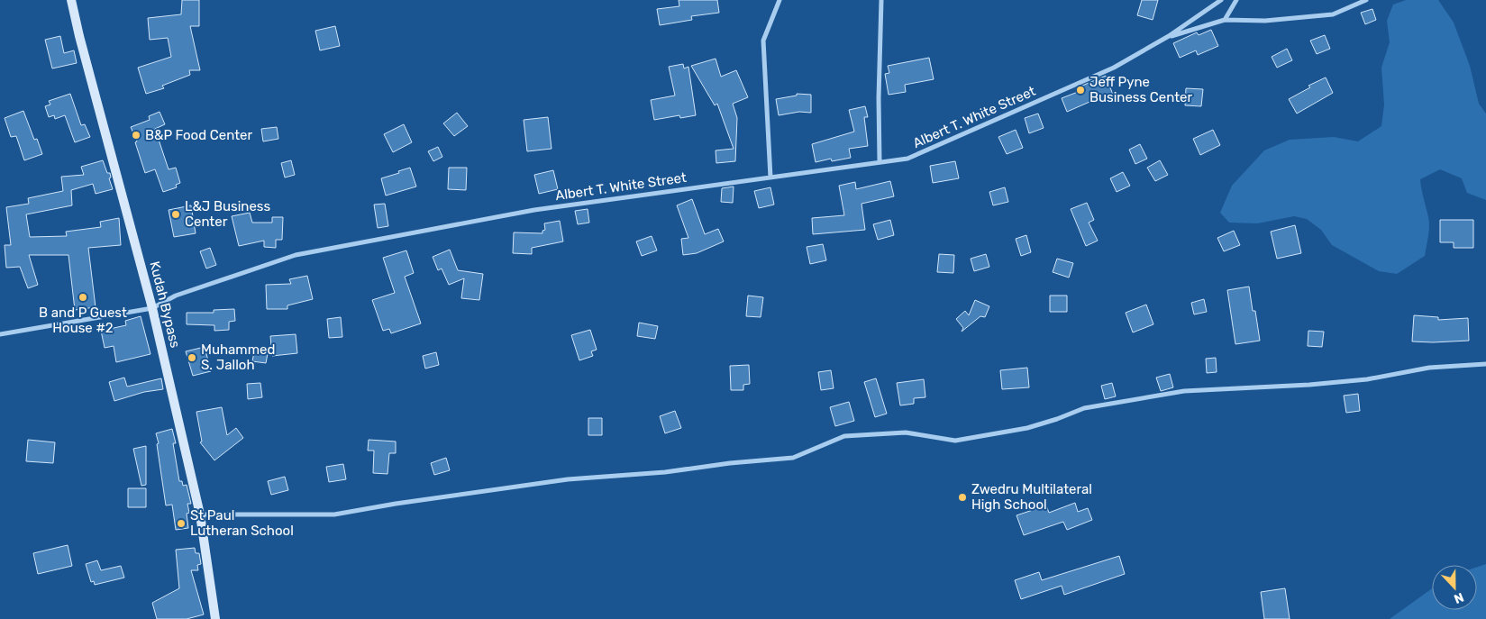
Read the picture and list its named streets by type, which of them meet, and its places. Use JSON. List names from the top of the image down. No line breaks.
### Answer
{"streets":{"street":["Albert T. White Street","Kudah Bypass"]},"crossings":[["Albert T. White Street","Kudah Bypass"]],"places":["Jeff Pyne Business Center","B&P Food Center","L&J Business Center","B and P Guest House #2","Muhammed S. Jalloh","Zwedru Multilateral High School","St Paul Lutheran School"],"north":"bottom"}
